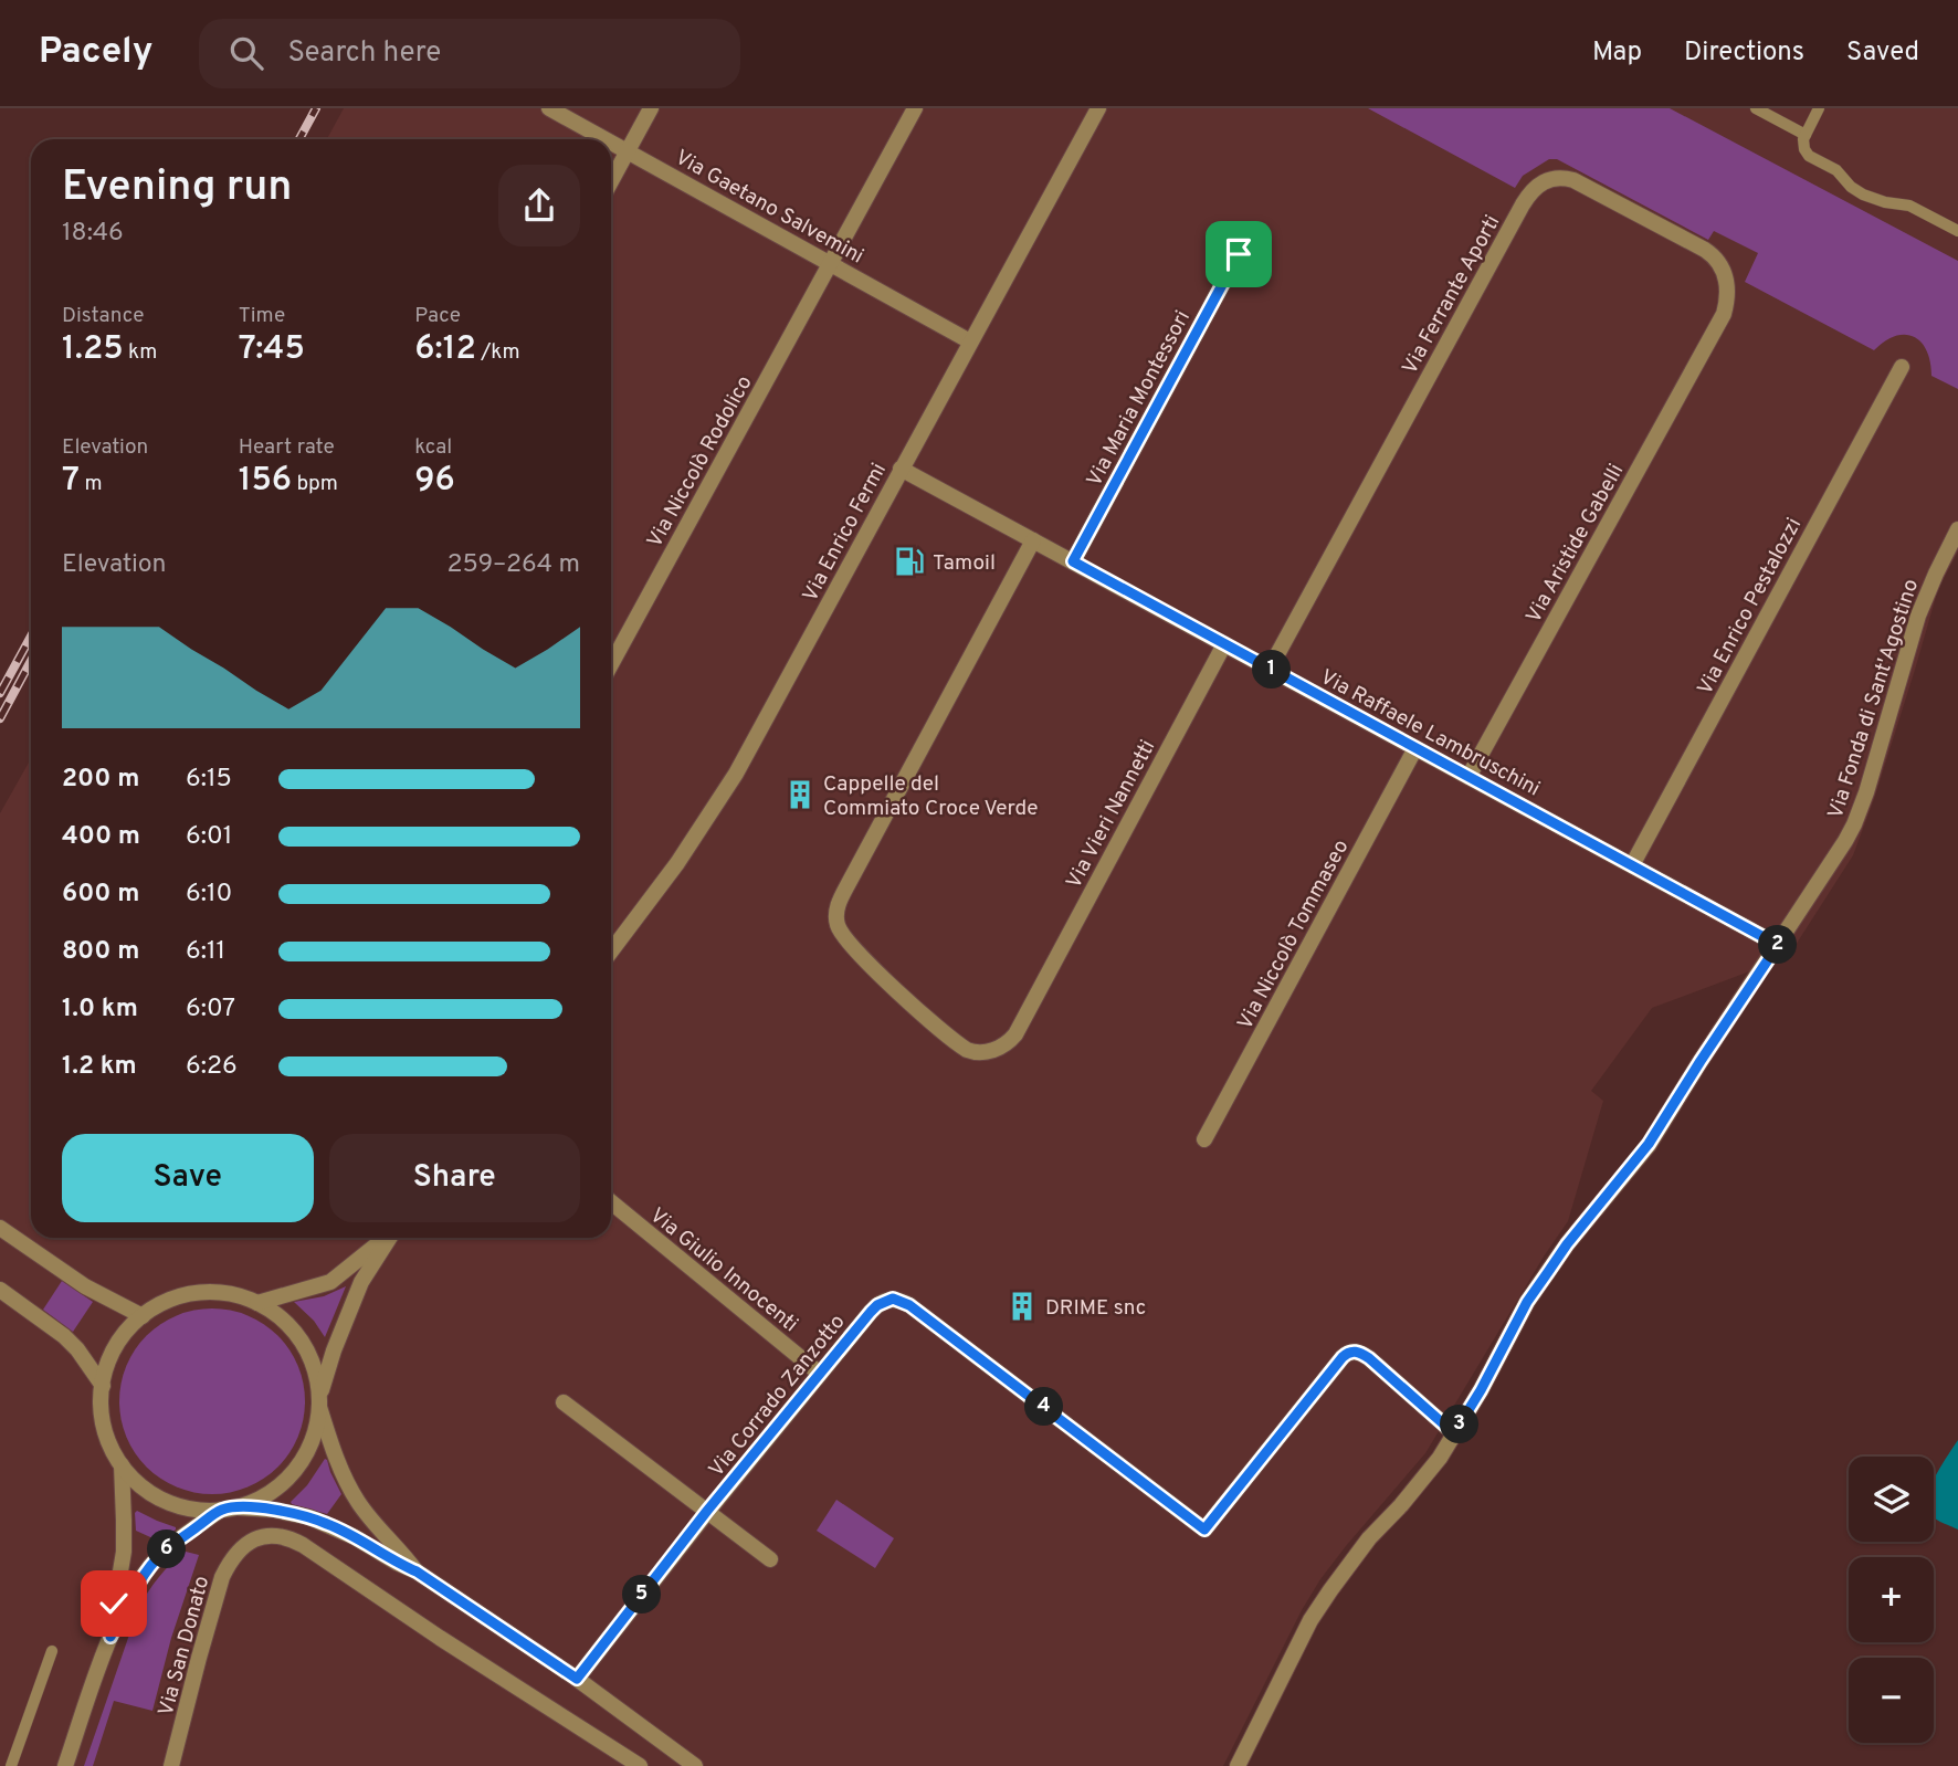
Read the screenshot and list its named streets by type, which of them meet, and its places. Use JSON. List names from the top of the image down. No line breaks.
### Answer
{"streets":{"street":["Via Gaetano Salvemini","Via Ferrante Aporti","Via Maria Montessori","Via Niccolò Rodolico","Via Enrico Fermi","Via Aristide Gabelli","Via Enrico Pestalozzi","Via Fonda di Sant'Agostino","Via Raffaele Lambruschini","Via Vieri Nannetti","Via Niccolò Tommaseo","Via Giulio Innocenti","Via Corrado Zanzotto","Via San Donato"]},"crossings":[["Via Gaetano Salvemini","Via Niccolò Rodolico"],["Via Gaetano Salvemini","Via Enrico Fermi"],["Via Ferrante Aporti","Via Aristide Gabelli"],["Via Ferrante Aporti","Via Raffaele Lambruschini"],["Via Maria Montessori","Via Raffaele Lambruschini"],["Via Enrico Fermi","Via Raffaele Lambruschini"],["Via Aristide Gabelli","Via Raffaele Lambruschini"],["Via Enrico Pestalozzi","Via Raffaele Lambruschini"],["Via Fonda di Sant'Agostino","Via Raffaele Lambruschini"],["Via Fonda di Sant'Agostino","Via Corrado Zanzotto"],["Via Raffaele Lambruschini","Via Vieri Nannetti"],["Via Raffaele Lambruschini","Via Niccolò Tommaseo"],["Via Giulio Innocenti","Via Corrado Zanzotto"]],"places":{"fuel station":["Tamoil"],"building":["Cappelle del Commiato Croce Verde","DRIME snc"]},"page":{"header":"Pacely","search":"Search here","nav":["Map","Directions","Saved"],"heading":["Evening run","18:46"],"stats":[["Distance","1.25 km"],["Time","7:45"],["Pace","6:12 /km"],["Elevation","7 m"],["Heart rate","156 bpm"],["kcal","96"]],"chart":["Elevation","259–264 m"],"pins":["1","2","4","3","6","5"],"list":[{"name":"200 m","note":"6:15"},{"name":"400 m","note":"6:01"},{"name":"600 m","note":"6:10"},{"name":"800 m","note":"6:11"},{"name":"1.0 km","note":"6:07"},{"name":"1.2 km","note":"6:26"}],"buttons":["Save","Share"],"map_buttons":["+","−"]}}
